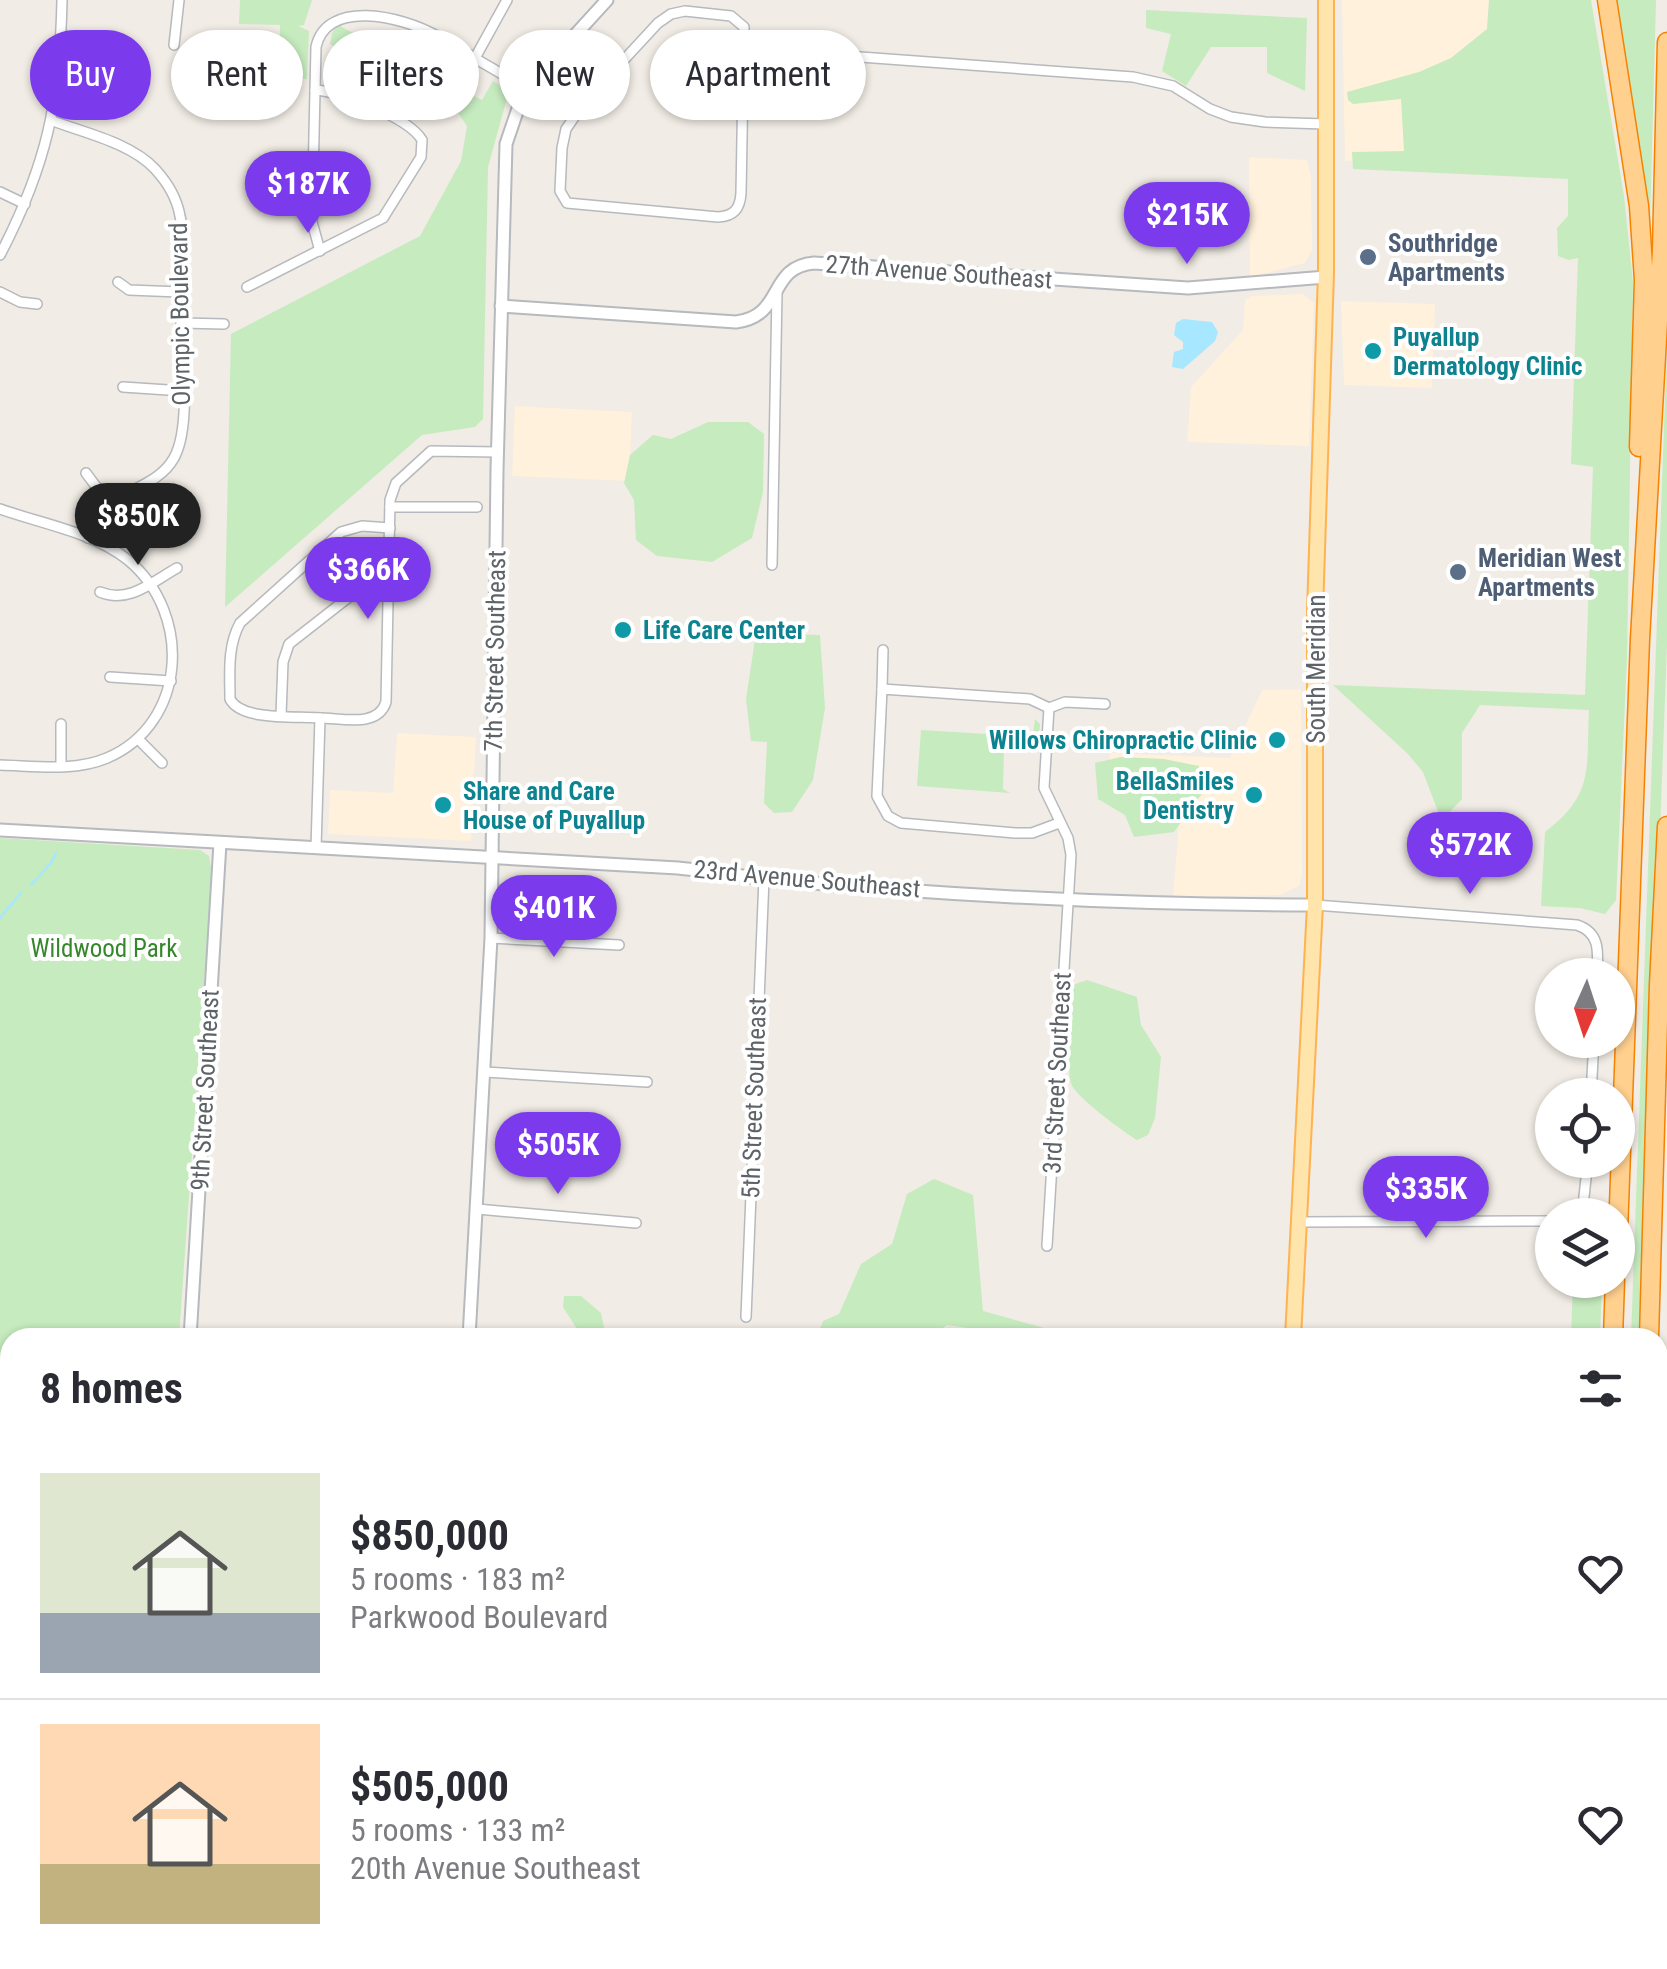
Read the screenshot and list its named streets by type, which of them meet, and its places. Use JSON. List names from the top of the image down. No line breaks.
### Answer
{"streets":{"main road":["South Meridian"],"street":["27th Avenue Southeast","Olympic Boulevard","7th Street Southeast","23rd Avenue Southeast","3rd Street Southeast","9th Street Southeast","5th Street Southeast"]},"crossings":[["27th Avenue Southeast","South Meridian"],["7th Street Southeast","23rd Avenue Southeast"],["South Meridian","23rd Avenue Southeast"],["23rd Avenue Southeast","3rd Street Southeast"],["23rd Avenue Southeast","9th Street Southeast"],["23rd Avenue Southeast","5th Street Southeast"]],"parks":["Wildwood Park"],"places":["Southridge Apartments","Puyallup Dermatology Clinic","Meridian West Apartments","Life Care Center","Willows Chiropractic Clinic","BellaSmiles Dentistry","Share and Care House of Puyallup"],"north":"bottom","page":{"chip":["Buy","Rent","Filters","New","Apartment"],"price":["$187K","$215K","$850K","$366K","$572K","$401K","$505K","$335K"],"heading":"8 homes","list":[{"name":"$850,000","note":"5 rooms · 183 m² · Parkwood Boulevard"},{"name":"$505,000","note":"5 rooms · 133 m² · 20th Avenue Southeast"}]}}
